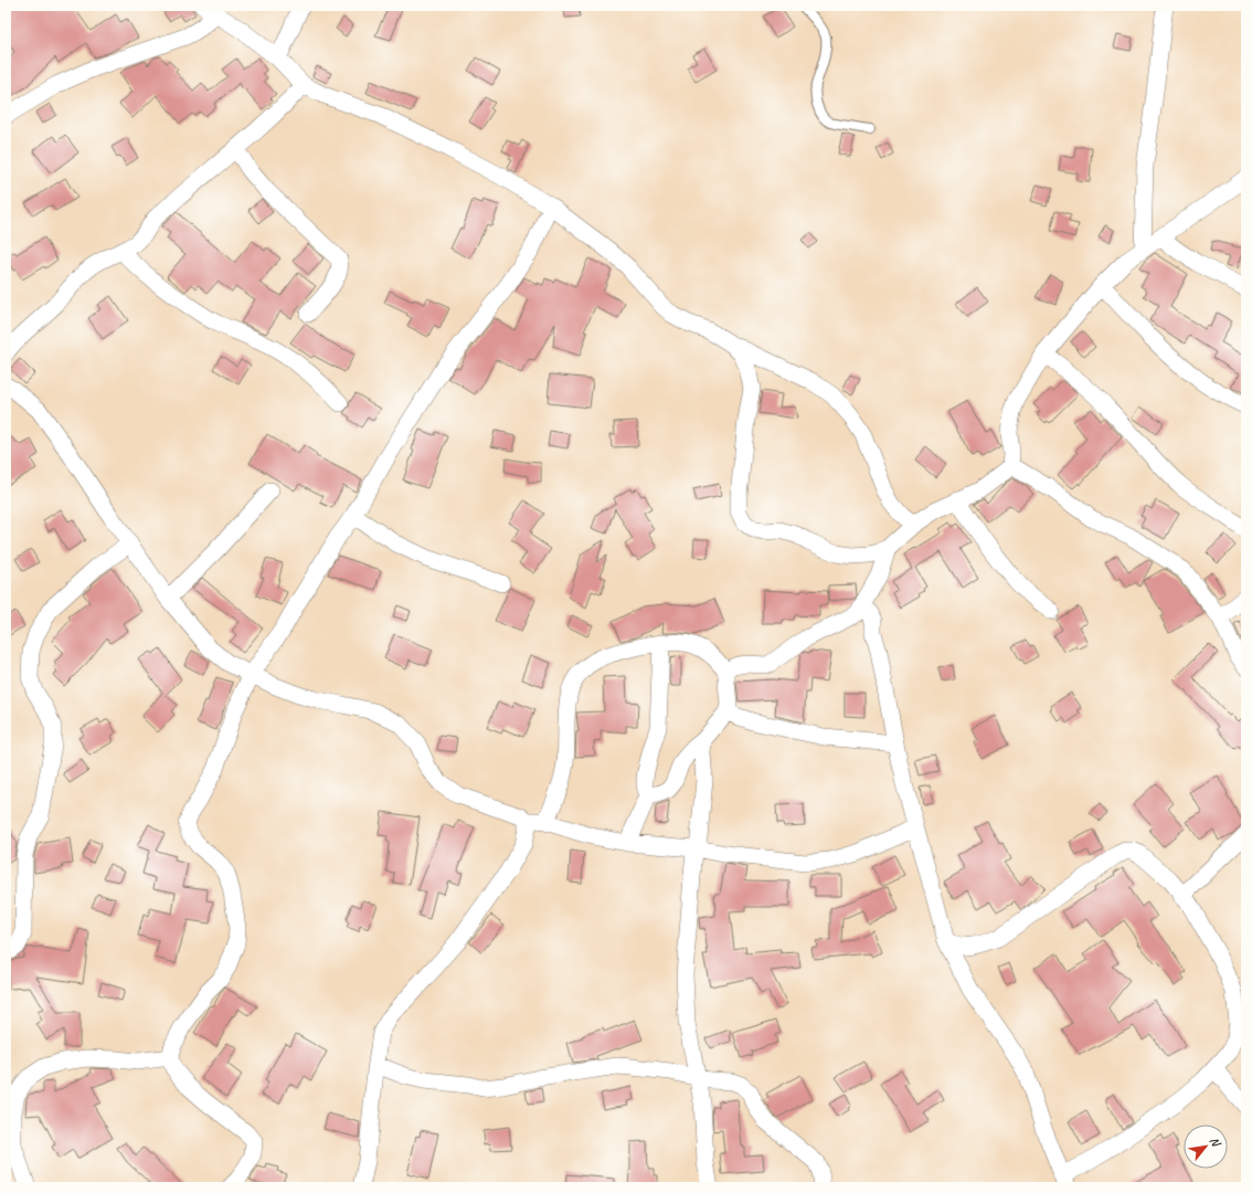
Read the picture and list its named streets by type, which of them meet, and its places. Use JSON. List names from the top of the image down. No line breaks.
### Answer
{"north":"top right"}
